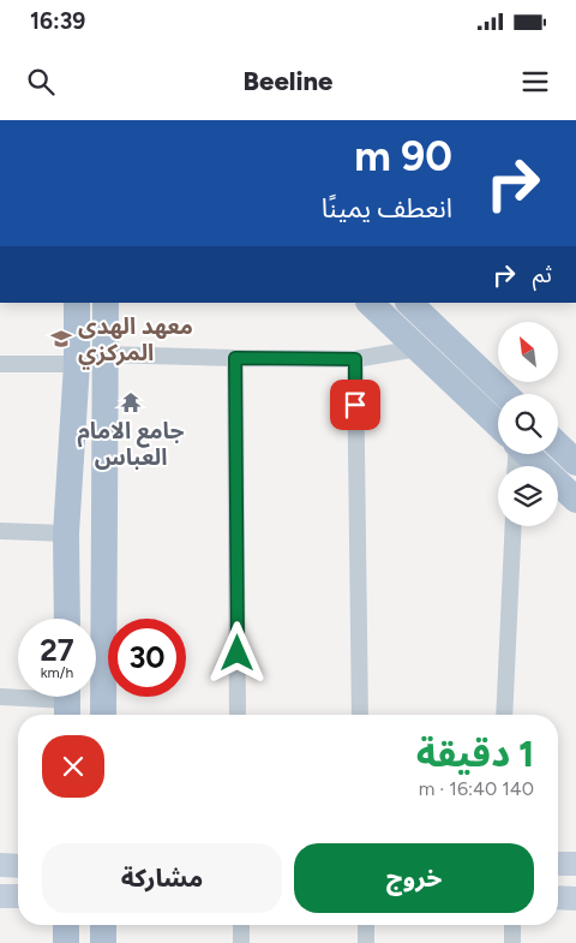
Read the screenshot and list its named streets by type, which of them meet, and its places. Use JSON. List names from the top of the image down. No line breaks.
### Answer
{"places":{"school or university":["معهد الهدى المركزي"],"temple":["جامع الامام العباس"]},"north":"top left","page":{"status":"16:39","header":"Beeline","turn":["90 m","انعطف يمينًا"],"then":"ثم","speed":"27 km/h","limit":"30","heading":["1 دقيقة","140 m · 16:40"],"buttons":["خروج","مشاركة"]}}
